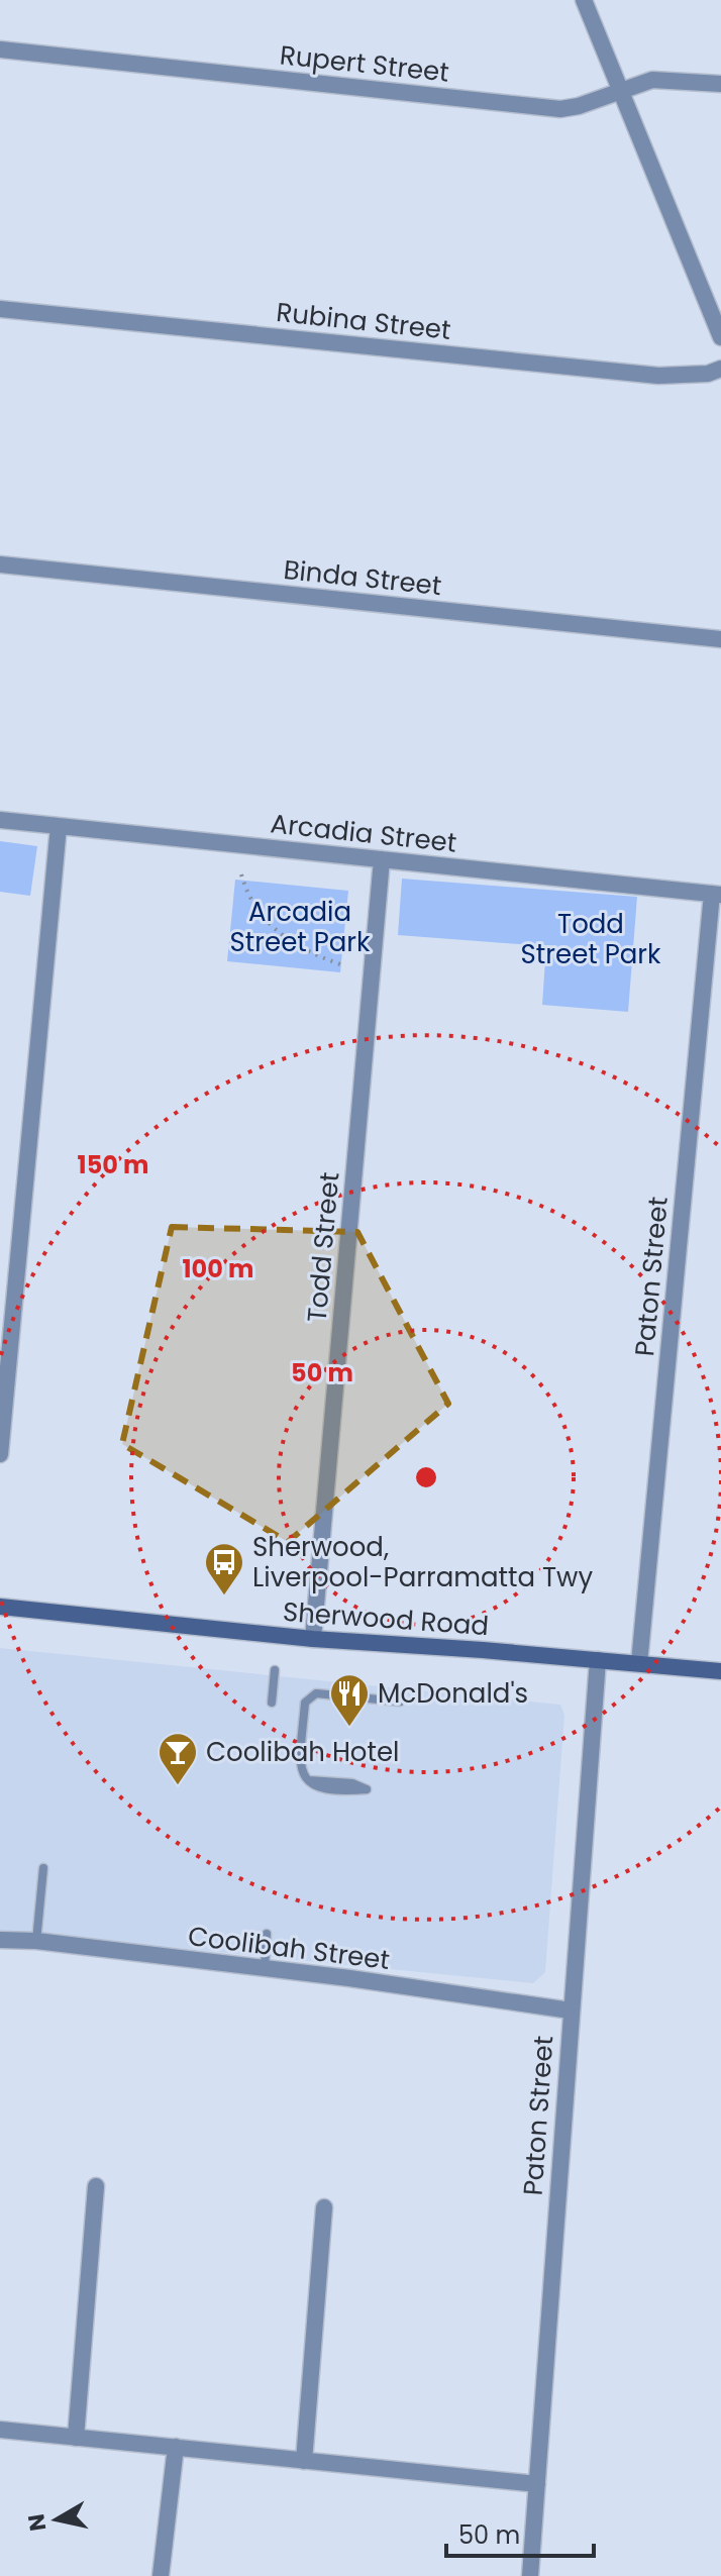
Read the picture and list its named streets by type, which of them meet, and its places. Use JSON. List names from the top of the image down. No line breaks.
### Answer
{"streets":{"main road":["Sherwood Road"],"street":["Rupert Street","Rubina Street","Binda Street","Arcadia Street","Todd Street","Paton Street","Coolibah Street"]},"crossings":[["Arcadia Street","Todd Street"],["Arcadia Street","Paton Street"],["Todd Street","Sherwood Road"],["Paton Street","Sherwood Road"],["Paton Street","Coolibah Street"]],"parks":["Arcadia Street Park","Todd Street Park"],"places":{"bus stop":["Sherwood, Liverpool-Parramatta Twy"],"restaurant":["McDonald's"],"bar":["Coolibah Hotel"]},"scale_bar":"50 m","north":"left","rings":["150 m","100 m","50 m"]}
